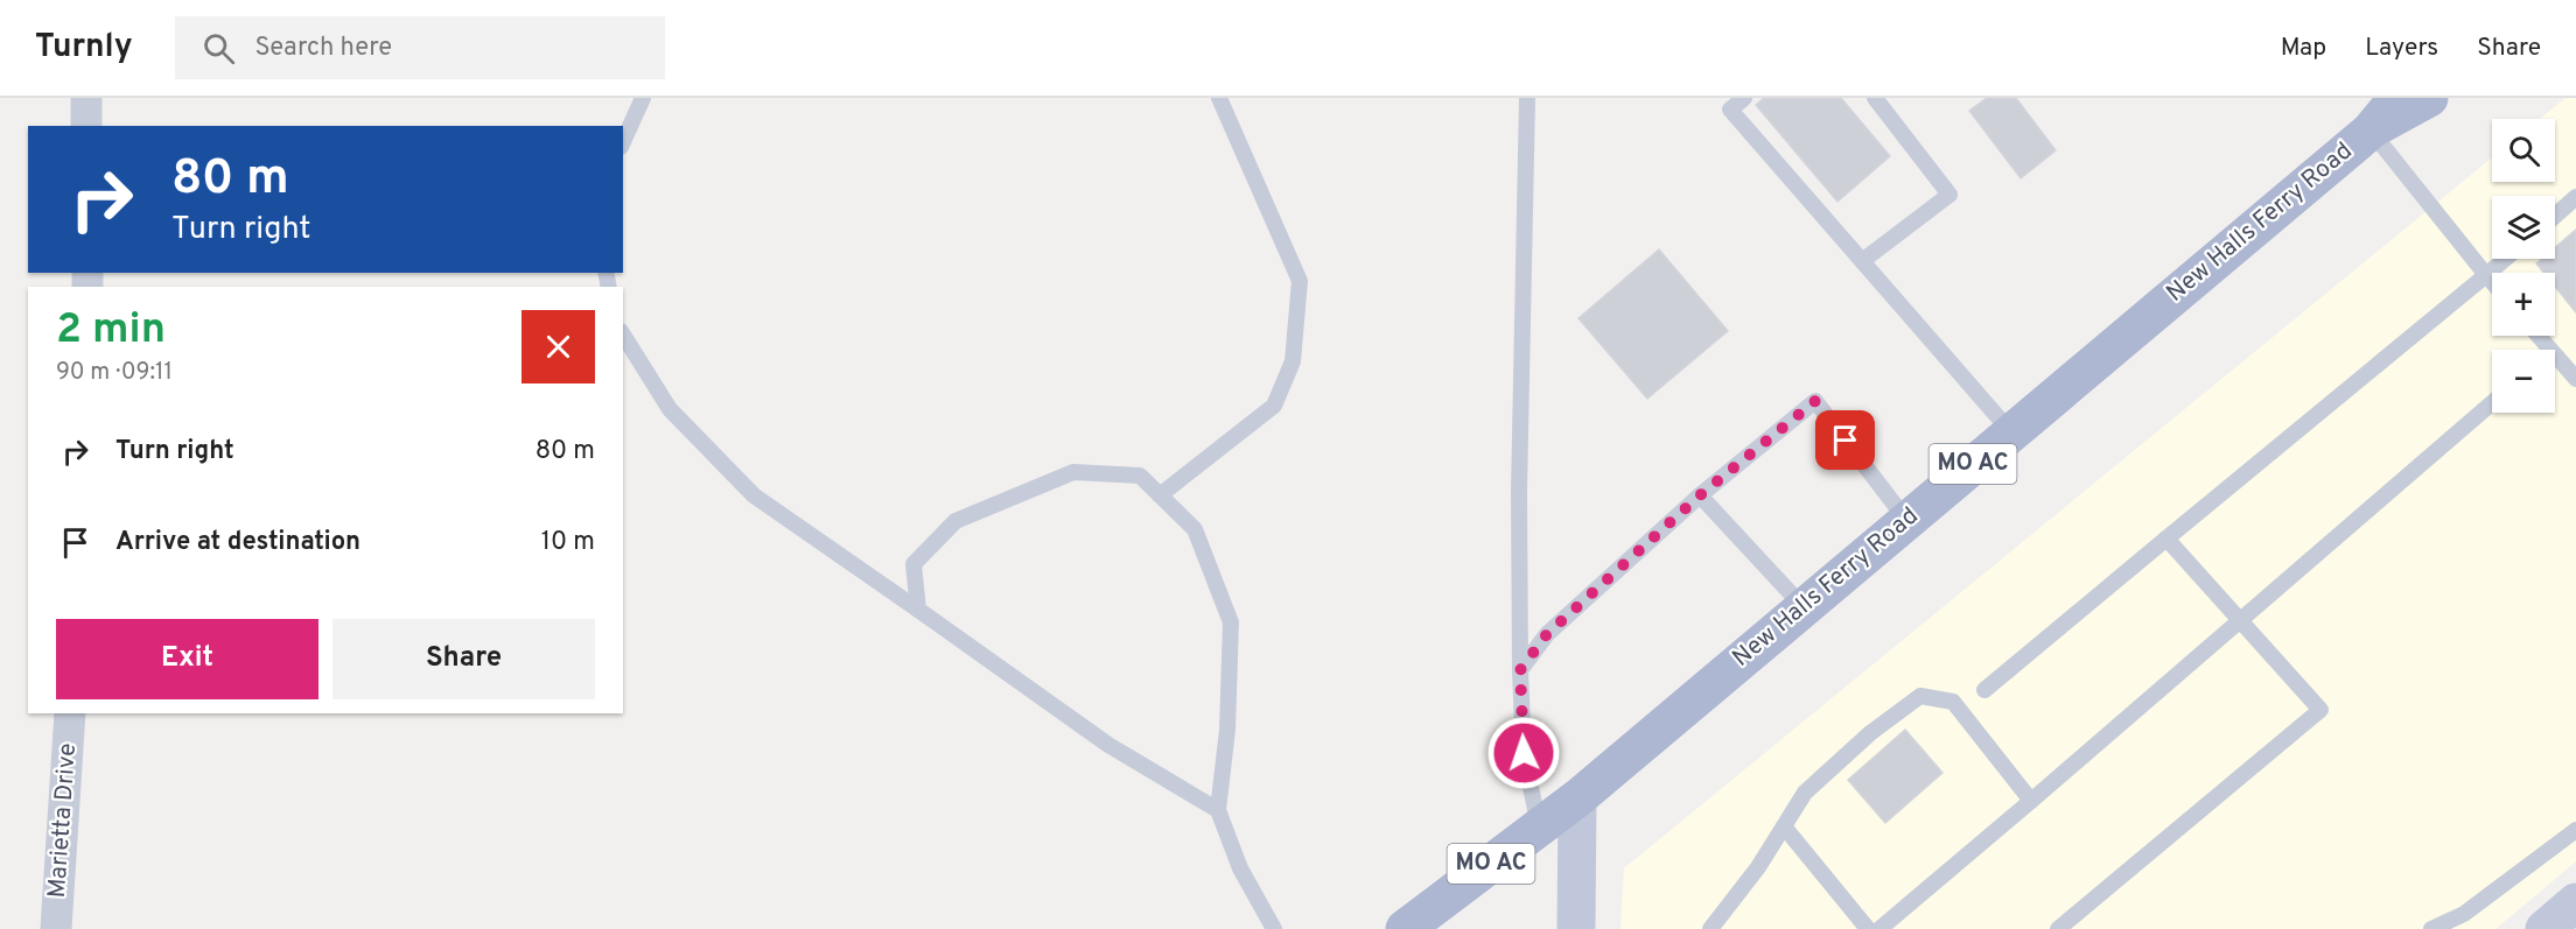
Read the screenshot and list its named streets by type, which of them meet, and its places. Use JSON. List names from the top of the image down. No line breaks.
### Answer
{"streets":{"main road":["New Halls Ferry Road","MO AC"],"street":["Marietta Drive"]},"page":{"header":"Turnly","search":"Search here","nav":["Map","Layers","Share"],"map_buttons":["+","−"],"turn":["80 m","Turn right"],"heading":["2 min","90 m · 09:11"],"list":[{"name":"Turn right","value":"80 m"},{"name":"Arrive at destination","value":"10 m"}],"buttons":["Exit","Share"]}}
